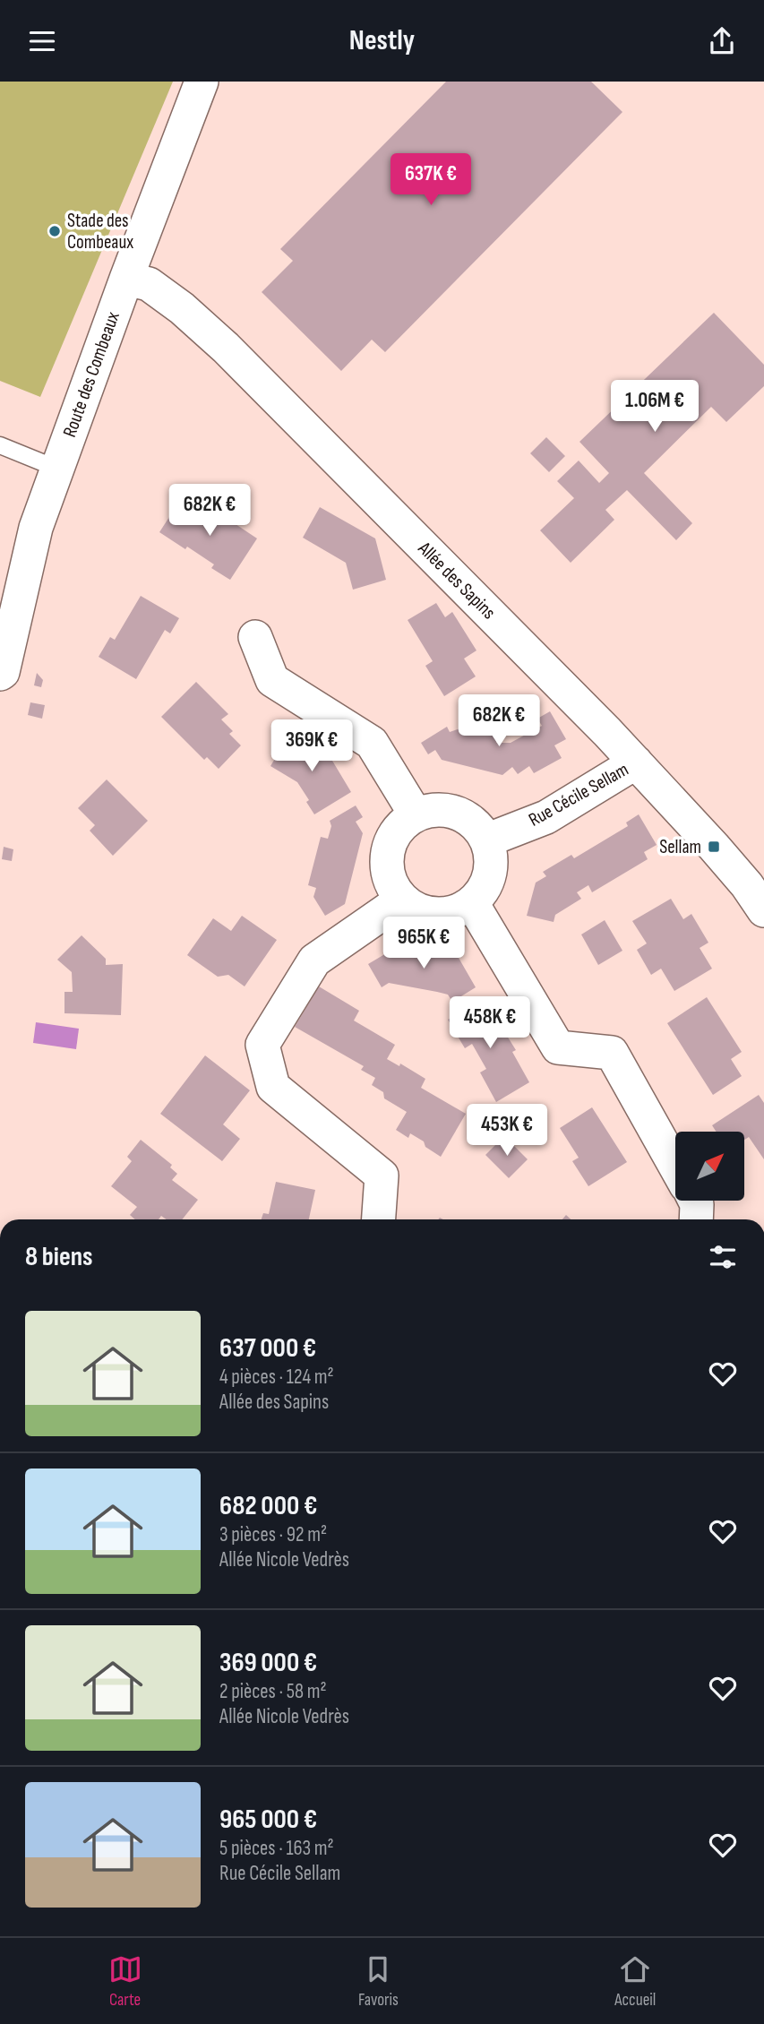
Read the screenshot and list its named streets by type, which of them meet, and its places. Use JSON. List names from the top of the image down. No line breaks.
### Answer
{"streets":{"street":["Route des Combeaux","Allée des Sapins","Rue Cécile Sellam"]},"crossings":[["Route des Combeaux","Allée des Sapins"],["Allée des Sapins","Rue Cécile Sellam"]],"places":{"other":["Stade des Combeaux"],"transit":["Sellam"]},"north":"top right","page":{"header":"Nestly","price":["637K €","1.06M €","682K €","682K €","369K €","965K €","458K €","453K €"],"heading":"8 biens","list":[{"name":"637 000 €","note":"4 pièces · 124 m² · Allée des Sapins"},{"name":"682 000 €","note":"3 pièces · 92 m² · Allée Nicole Vedrès"},{"name":"369 000 €","note":"2 pièces · 58 m² · Allée Nicole Vedrès"},{"name":"965 000 €","note":"5 pièces · 163 m² · Rue Cécile Sellam"}],"tabs":["Carte","Favoris","Accueil"]}}
